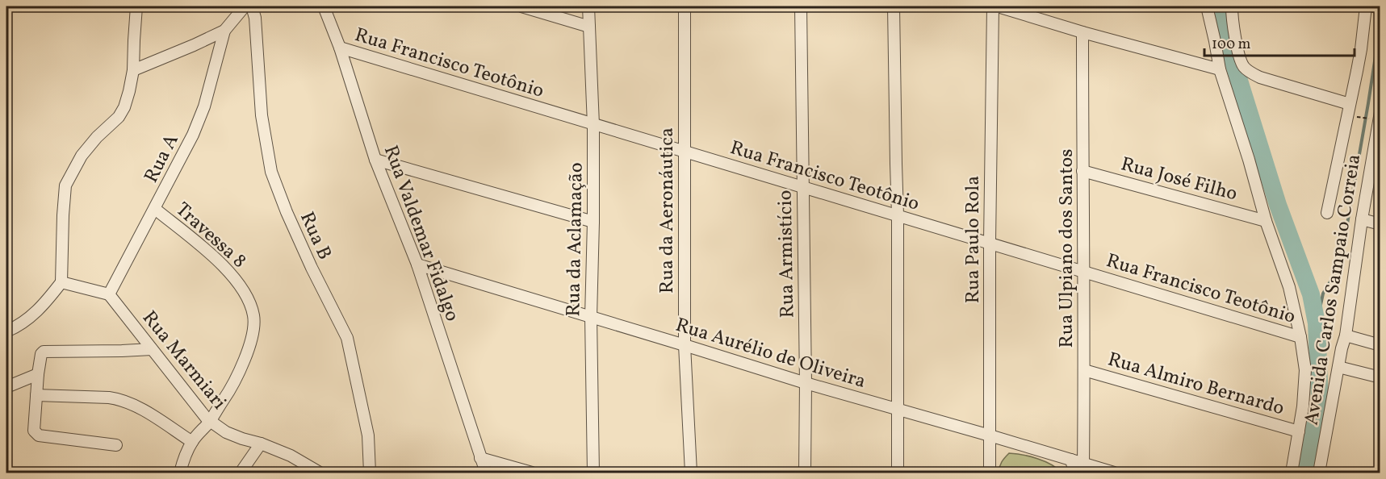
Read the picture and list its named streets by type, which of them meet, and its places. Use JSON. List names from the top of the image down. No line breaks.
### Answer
{"streets":{"street":["Rua Francisco Teotônio","Rua A","Rua José Filho","Rua da Aeronáutica","Rua Valdemar Fidalgo","Travessa 8","Rua B","Rua da Aclamação","Rua Paulo Rola","Rua Ulpiano dos Santos","Rua Armistício","Avenida Carlos Sampaio Correia","Rua Aurélio de Oliveira","Rua Marmiari","Rua Almiro Bernardo"]},"crossings":[["Rua Francisco Teotônio","Rua da Aeronáutica"],["Rua Francisco Teotônio","Rua Valdemar Fidalgo"],["Rua Francisco Teotônio","Rua da Aclamação"],["Rua Francisco Teotônio","Rua Paulo Rola"],["Rua Francisco Teotônio","Rua Ulpiano dos Santos"],["Rua Francisco Teotônio","Rua Armistício"],["Rua Francisco Teotônio","Avenida Carlos Sampaio Correia"],["Rua A","Travessa 8"],["Rua A","Rua Marmiari"],["Rua José Filho","Rua Ulpiano dos Santos"],["Rua José Filho","Avenida Carlos Sampaio Correia"],["Rua da Aeronáutica","Rua Aurélio de Oliveira"],["Rua Valdemar Fidalgo","Rua Aurélio de Oliveira"],["Travessa 8","Rua Marmiari"],["Rua da Aclamação","Rua Aurélio de Oliveira"],["Rua Paulo Rola","Rua Aurélio de Oliveira"],["Rua Ulpiano dos Santos","Rua Aurélio de Oliveira"],["Rua Ulpiano dos Santos","Rua Almiro Bernardo"],["Rua Armistício","Rua Aurélio de Oliveira"],["Avenida Carlos Sampaio Correia","Rua Almiro Bernardo"]],"scale_bar":"100 m"}
